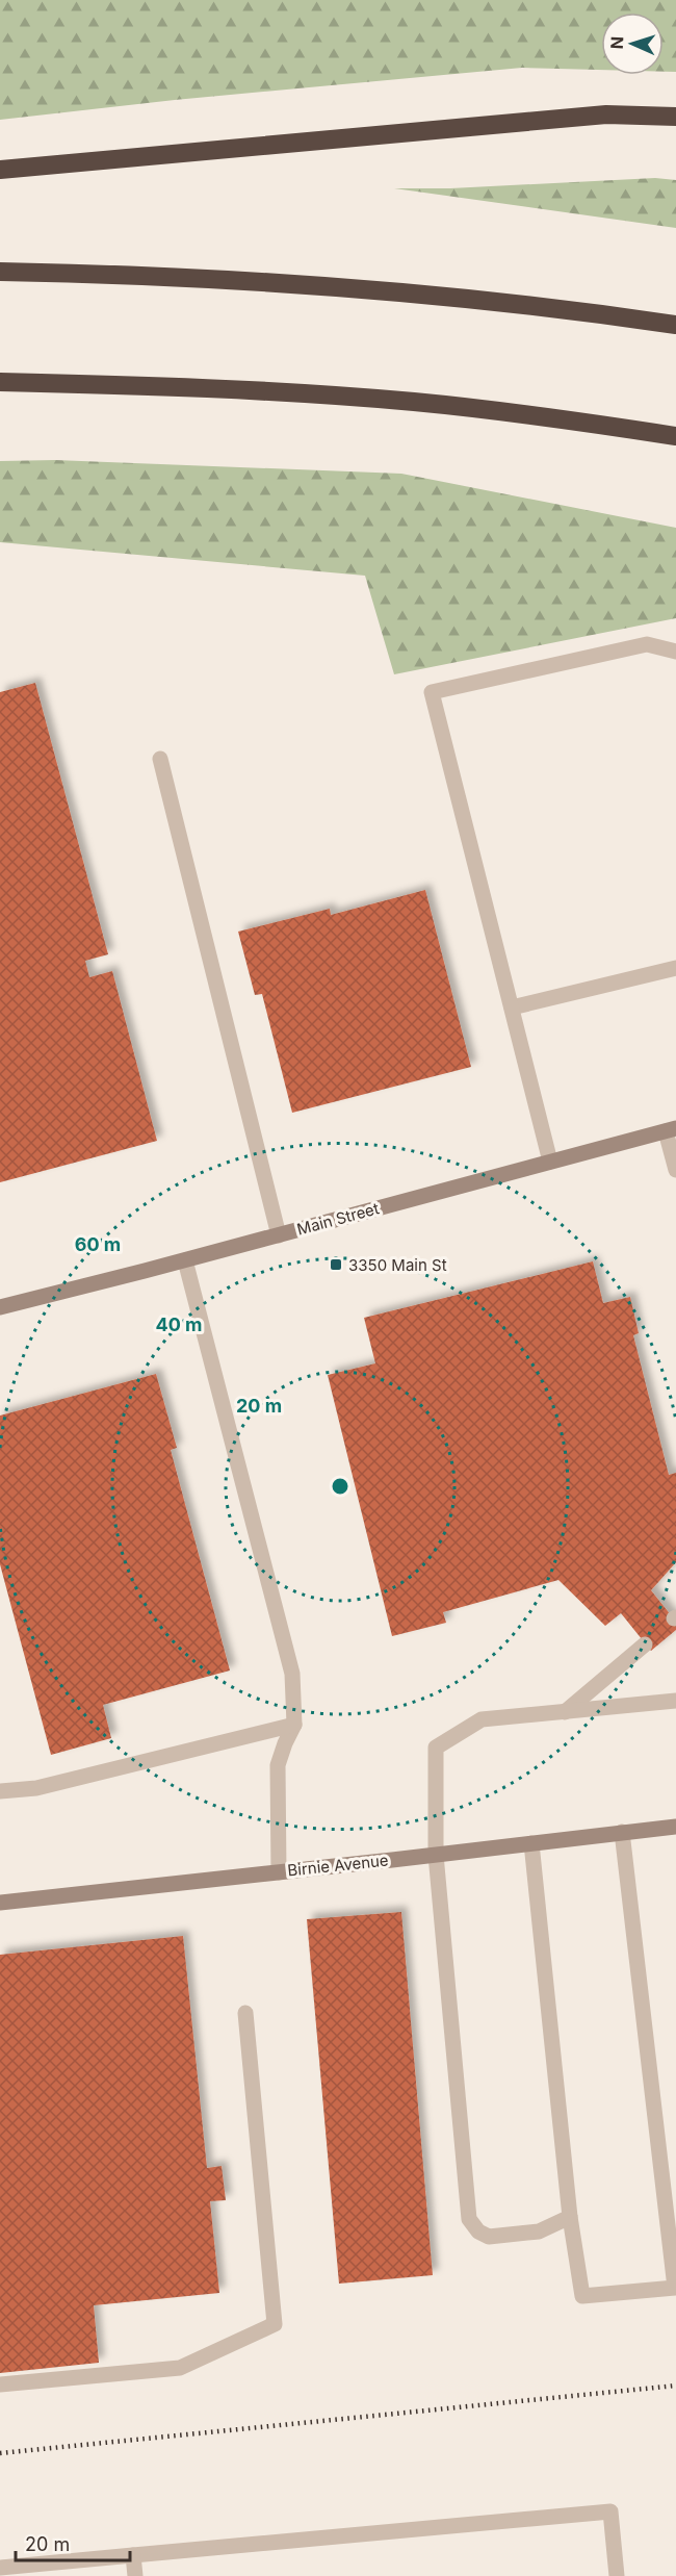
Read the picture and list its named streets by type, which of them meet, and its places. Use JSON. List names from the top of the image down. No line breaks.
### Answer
{"streets":{"main road":["Main Street","Birnie Avenue"]},"places":{"transit":["3350 Main St"]},"scale_bar":"20 m","north":"left","rings":["60 m","40 m","20 m"]}
